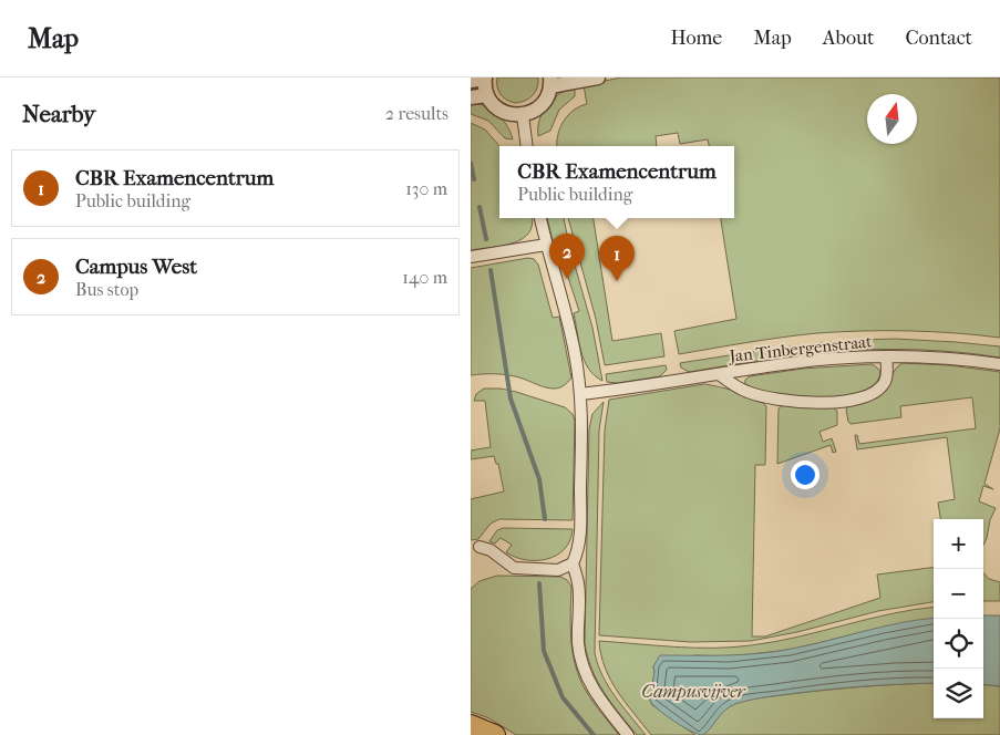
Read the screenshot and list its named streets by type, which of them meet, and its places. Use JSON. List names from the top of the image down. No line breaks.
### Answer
{"streets":{"street":["Jan Tinbergenstraat"]},"water":["Campusvijver"],"north":"top","page":{"header":"Map","nav":["Home","Map","About","Contact"],"heading":["Nearby","2 results"],"popup":["CBR Examencentrum","Public building"],"list":[{"mark":"1","name":"CBR Examencentrum","note":"Public building","value":"130 m"},{"mark":"2","name":"Campus West","note":"Bus stop","value":"140 m"}],"pins":["2","1"],"map_buttons":["+","−"]}}
